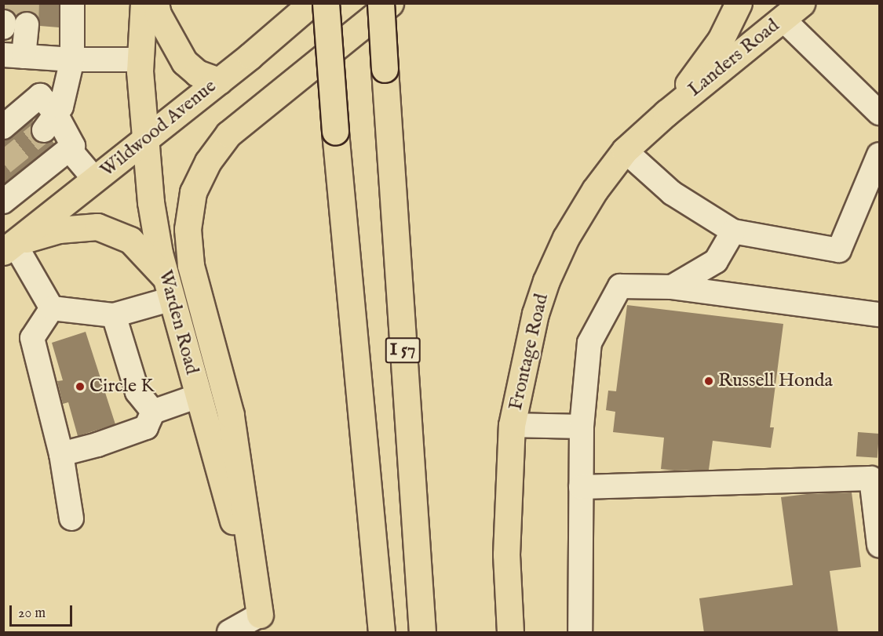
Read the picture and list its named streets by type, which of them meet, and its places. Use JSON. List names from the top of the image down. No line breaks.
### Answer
{"streets":{"main road":["Landers Road","Wildwood Avenue","Warden Road","I 57","Frontage Road"]},"crossings":[["Landers Road","Frontage Road"],["Wildwood Avenue","Warden Road"]],"places":["Russell Honda","Circle K"],"scale_bar":"20 m"}
